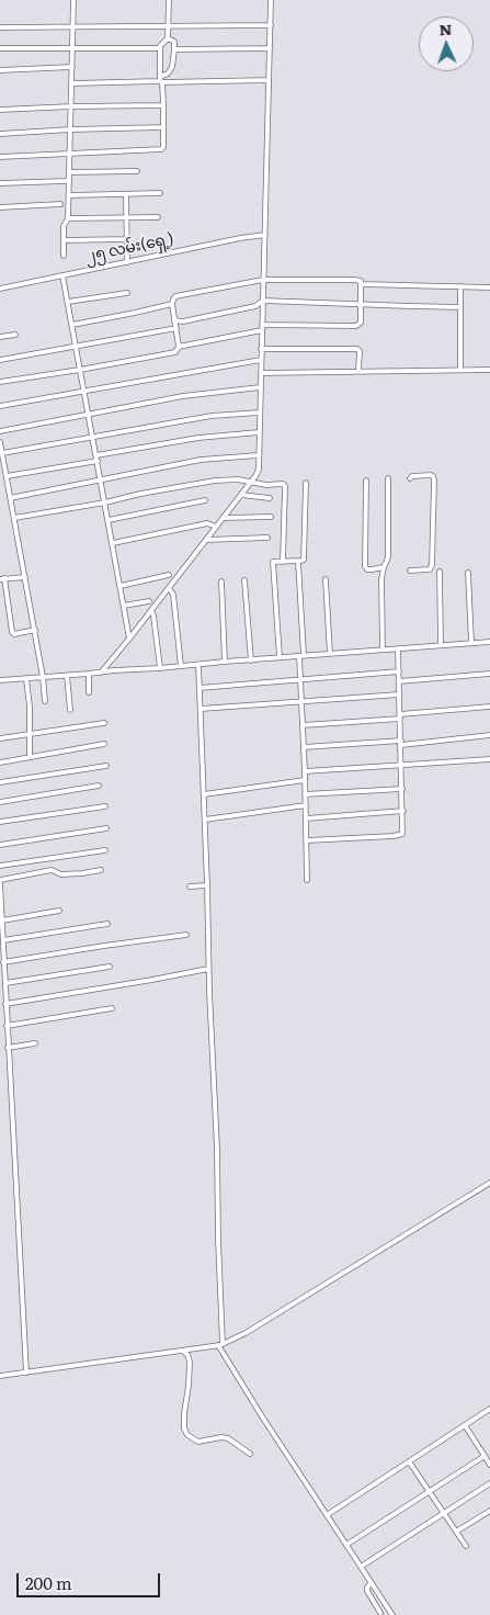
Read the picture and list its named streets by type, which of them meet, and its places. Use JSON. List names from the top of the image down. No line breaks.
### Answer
{"streets":{"street":["၂၅ လမ်း(ရှေ့)"]},"scale_bar":"200 m","north":"top"}
